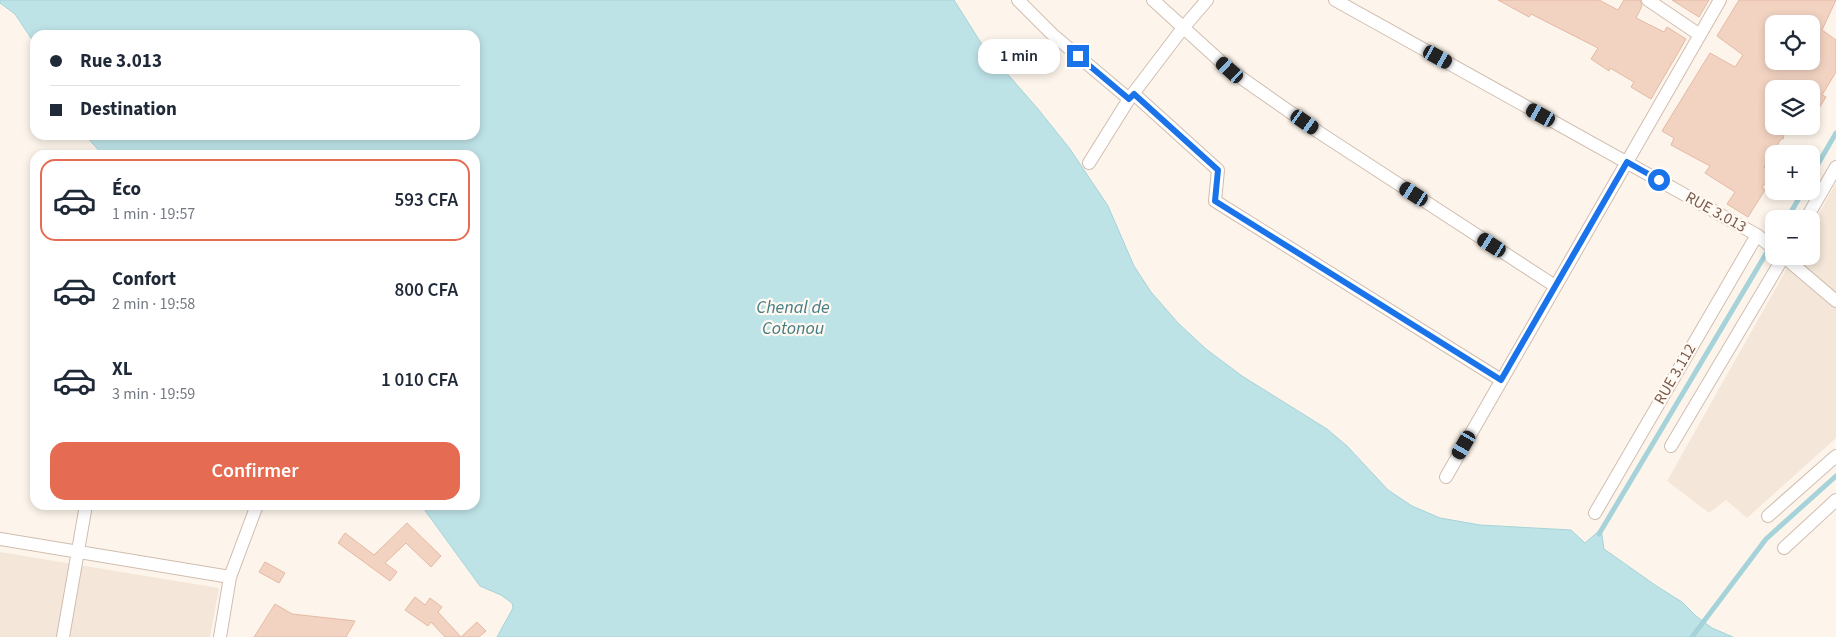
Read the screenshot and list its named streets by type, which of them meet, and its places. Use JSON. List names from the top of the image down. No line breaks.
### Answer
{"streets":{"street":["RUE 3.013","RUE 3.112"]},"crossings":[["RUE 3.013","RUE 3.112"]],"water":["Chenal de Cotonou"],"page":{"map_buttons":["+","−"],"banner":["Rue 3.013","Destination"],"bubble":"1 min","list":[{"name":"Éco","note":"1 min · 19:57","value":"593 CFA"},{"name":"Confort","note":"2 min · 19:58","value":"800 CFA"},{"name":"XL","note":"3 min · 19:59","value":"1 010 CFA"}],"buttons":"Confirmer"}}
